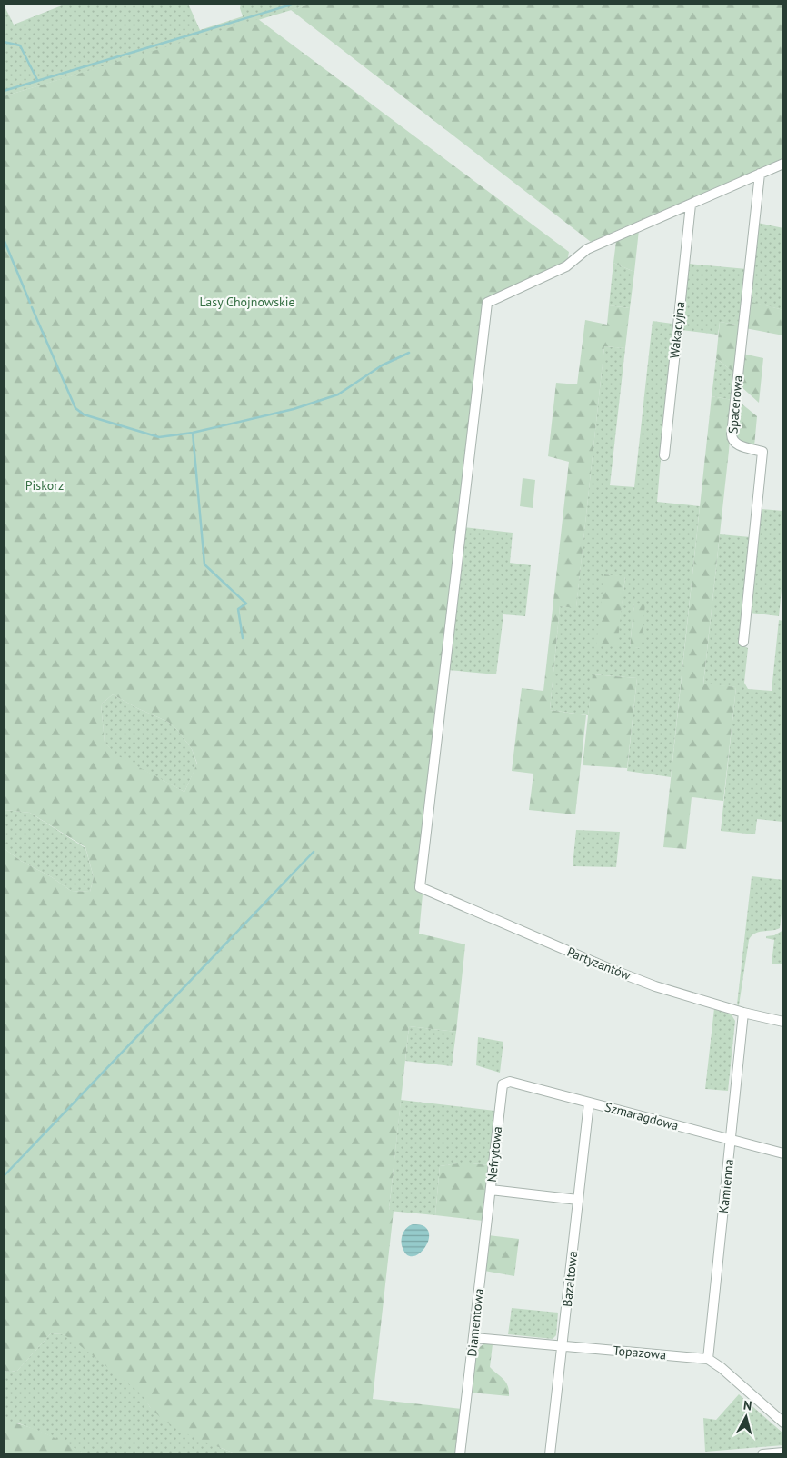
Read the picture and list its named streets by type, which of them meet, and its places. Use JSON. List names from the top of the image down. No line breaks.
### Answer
{"streets":{"street":["Wakacyjna","Spacerowa","Partyzantów","Szmaragdowa","Nefrytowa","Kamienna","Bazaltowa","Diamentowa","Topazowa"]},"crossings":[["Wakacyjna","Partyzantów"],["Partyzantów","Kamienna"],["Szmaragdowa","Nefrytowa"],["Szmaragdowa","Kamienna"],["Szmaragdowa","Bazaltowa"],["Nefrytowa","Bazaltowa"],["Nefrytowa","Diamentowa"],["Kamienna","Topazowa"],["Bazaltowa","Topazowa"],["Diamentowa","Topazowa"]],"parks":["Lasy Chojnowskie","Piskorz"],"north":"top"}
